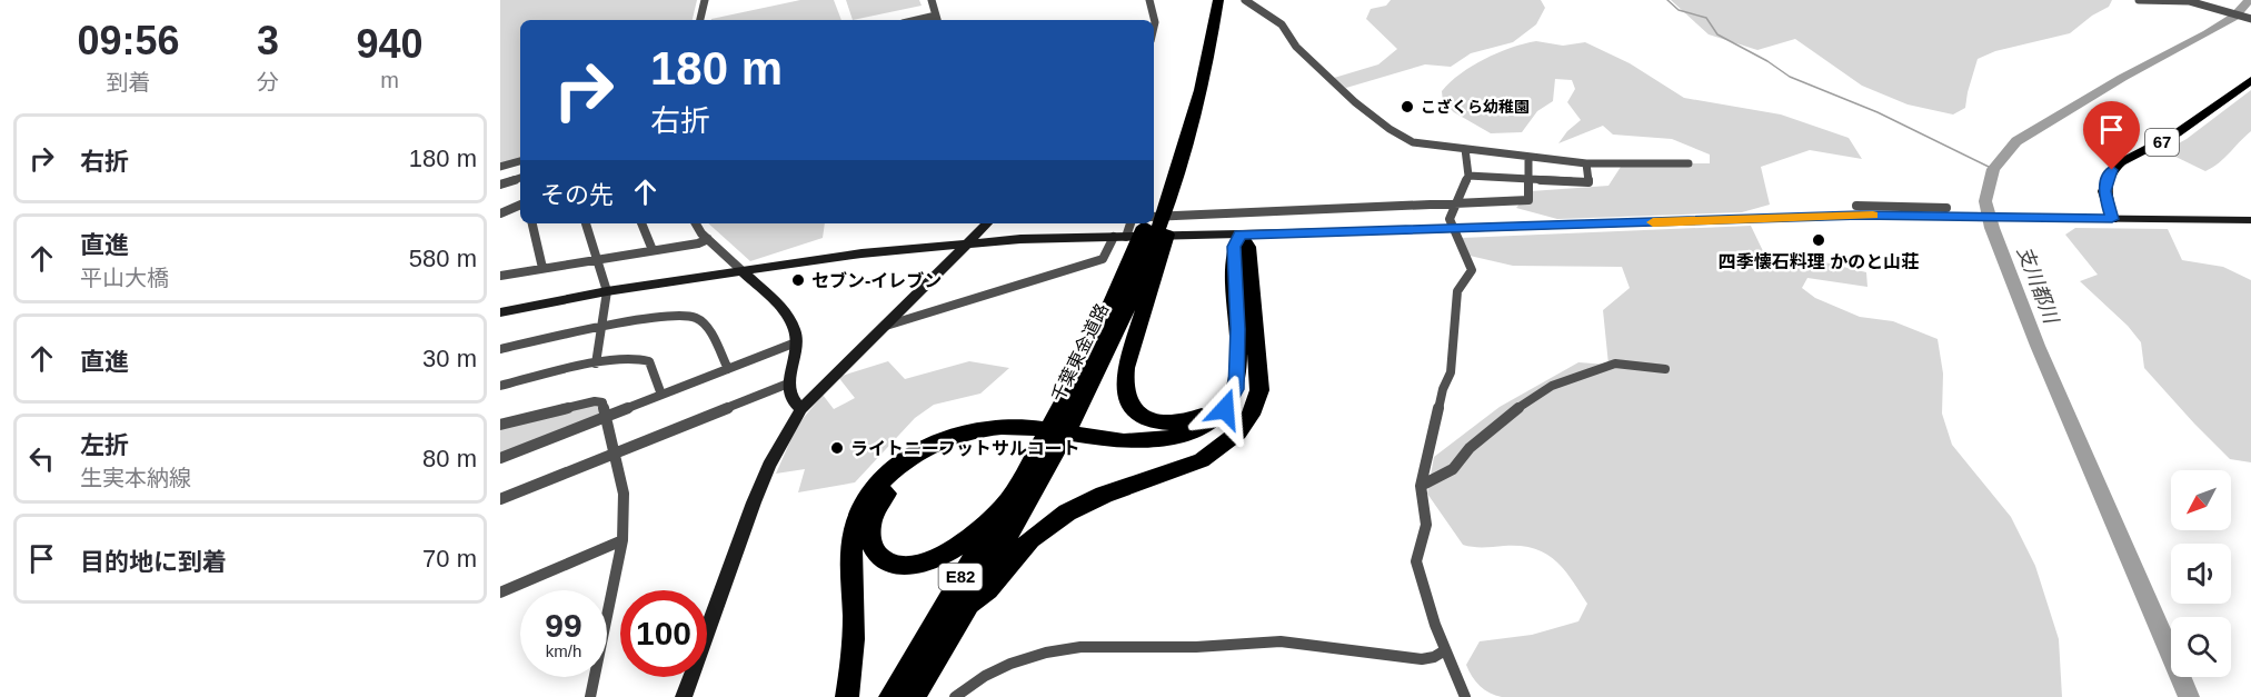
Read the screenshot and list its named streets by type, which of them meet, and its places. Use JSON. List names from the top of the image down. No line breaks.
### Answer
{"streets":{"highway":["千葉東金道路","E82"],"main road":["67"]},"water":["支川都川"],"places":["こざくら幼稚園","四季懐石料理 かのと山荘","セブン-イレブン","ライトニーフットサルコート"],"north":"bottom left","page":{"eta":["09:56","到着","3","分","940","m"],"turn":["180 m","右折"],"list":[{"name":"右折","value":"180 m"},{"name":"直進","note":"平山大橋","value":"580 m"},{"name":"直進","value":"30 m"},{"name":"左折","note":"生実本納線","value":"80 m"},{"name":"目的地に到着","value":"70 m"}],"then":"その先","speed":"99 km/h","limit":"100"}}
